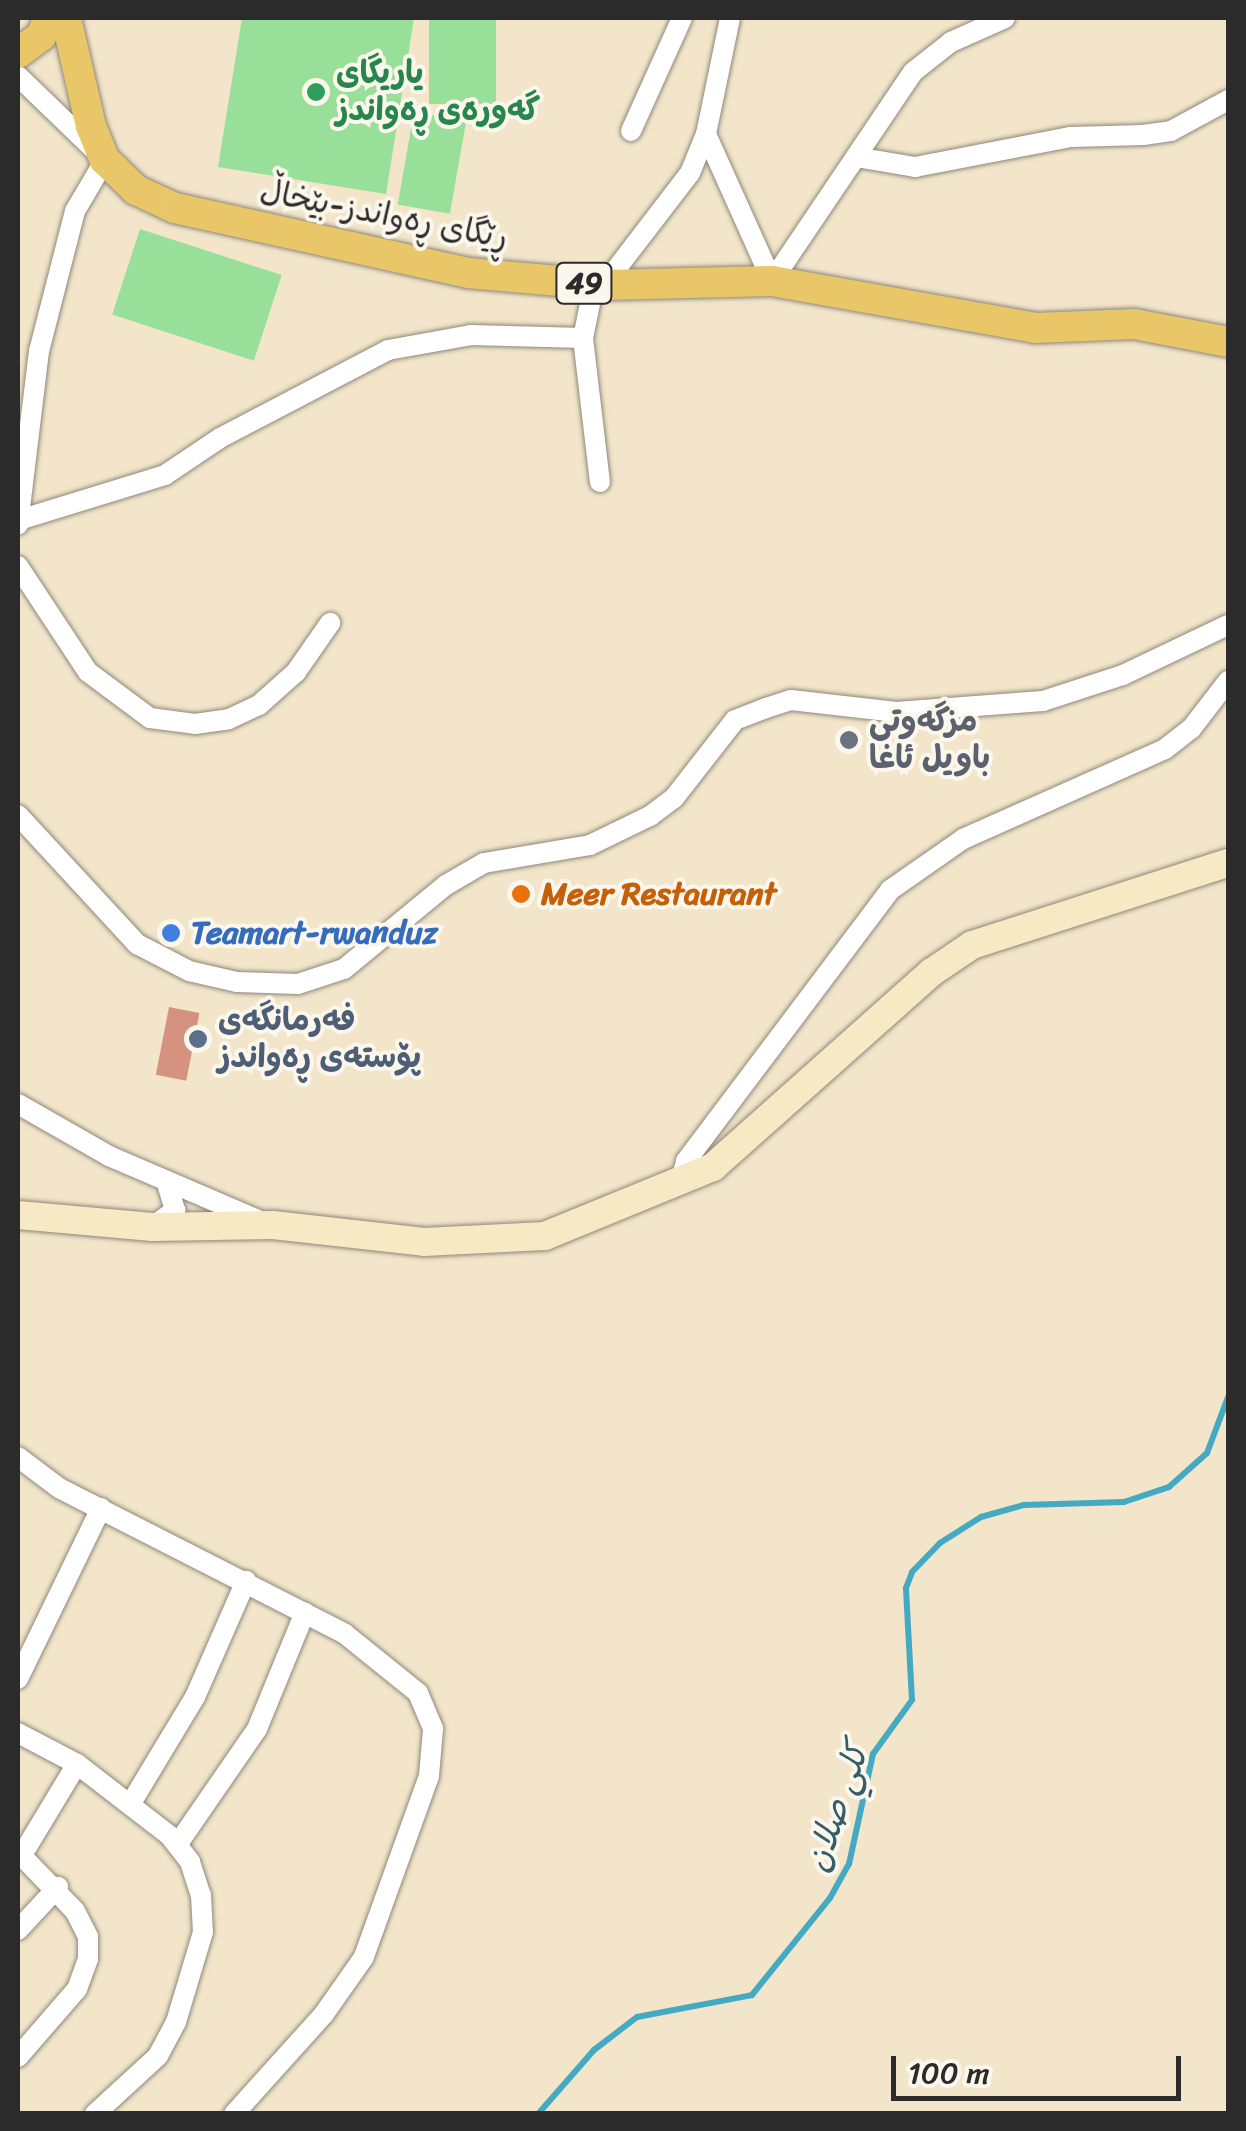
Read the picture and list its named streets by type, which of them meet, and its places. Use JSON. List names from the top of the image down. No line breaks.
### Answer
{"streets":{"main road":["ڕێگای ڕەواندز-بێخاڵ","49"]},"water":["كلي صلان"],"places":["یاریگای گەورەی ڕەواندز","مزگەوتی باویل ئاغا","Meer Restaurant","Teamart-rwanduz","فەرمانگەی پۆستەی ڕەواندز"],"scale_bar":"100 m"}
